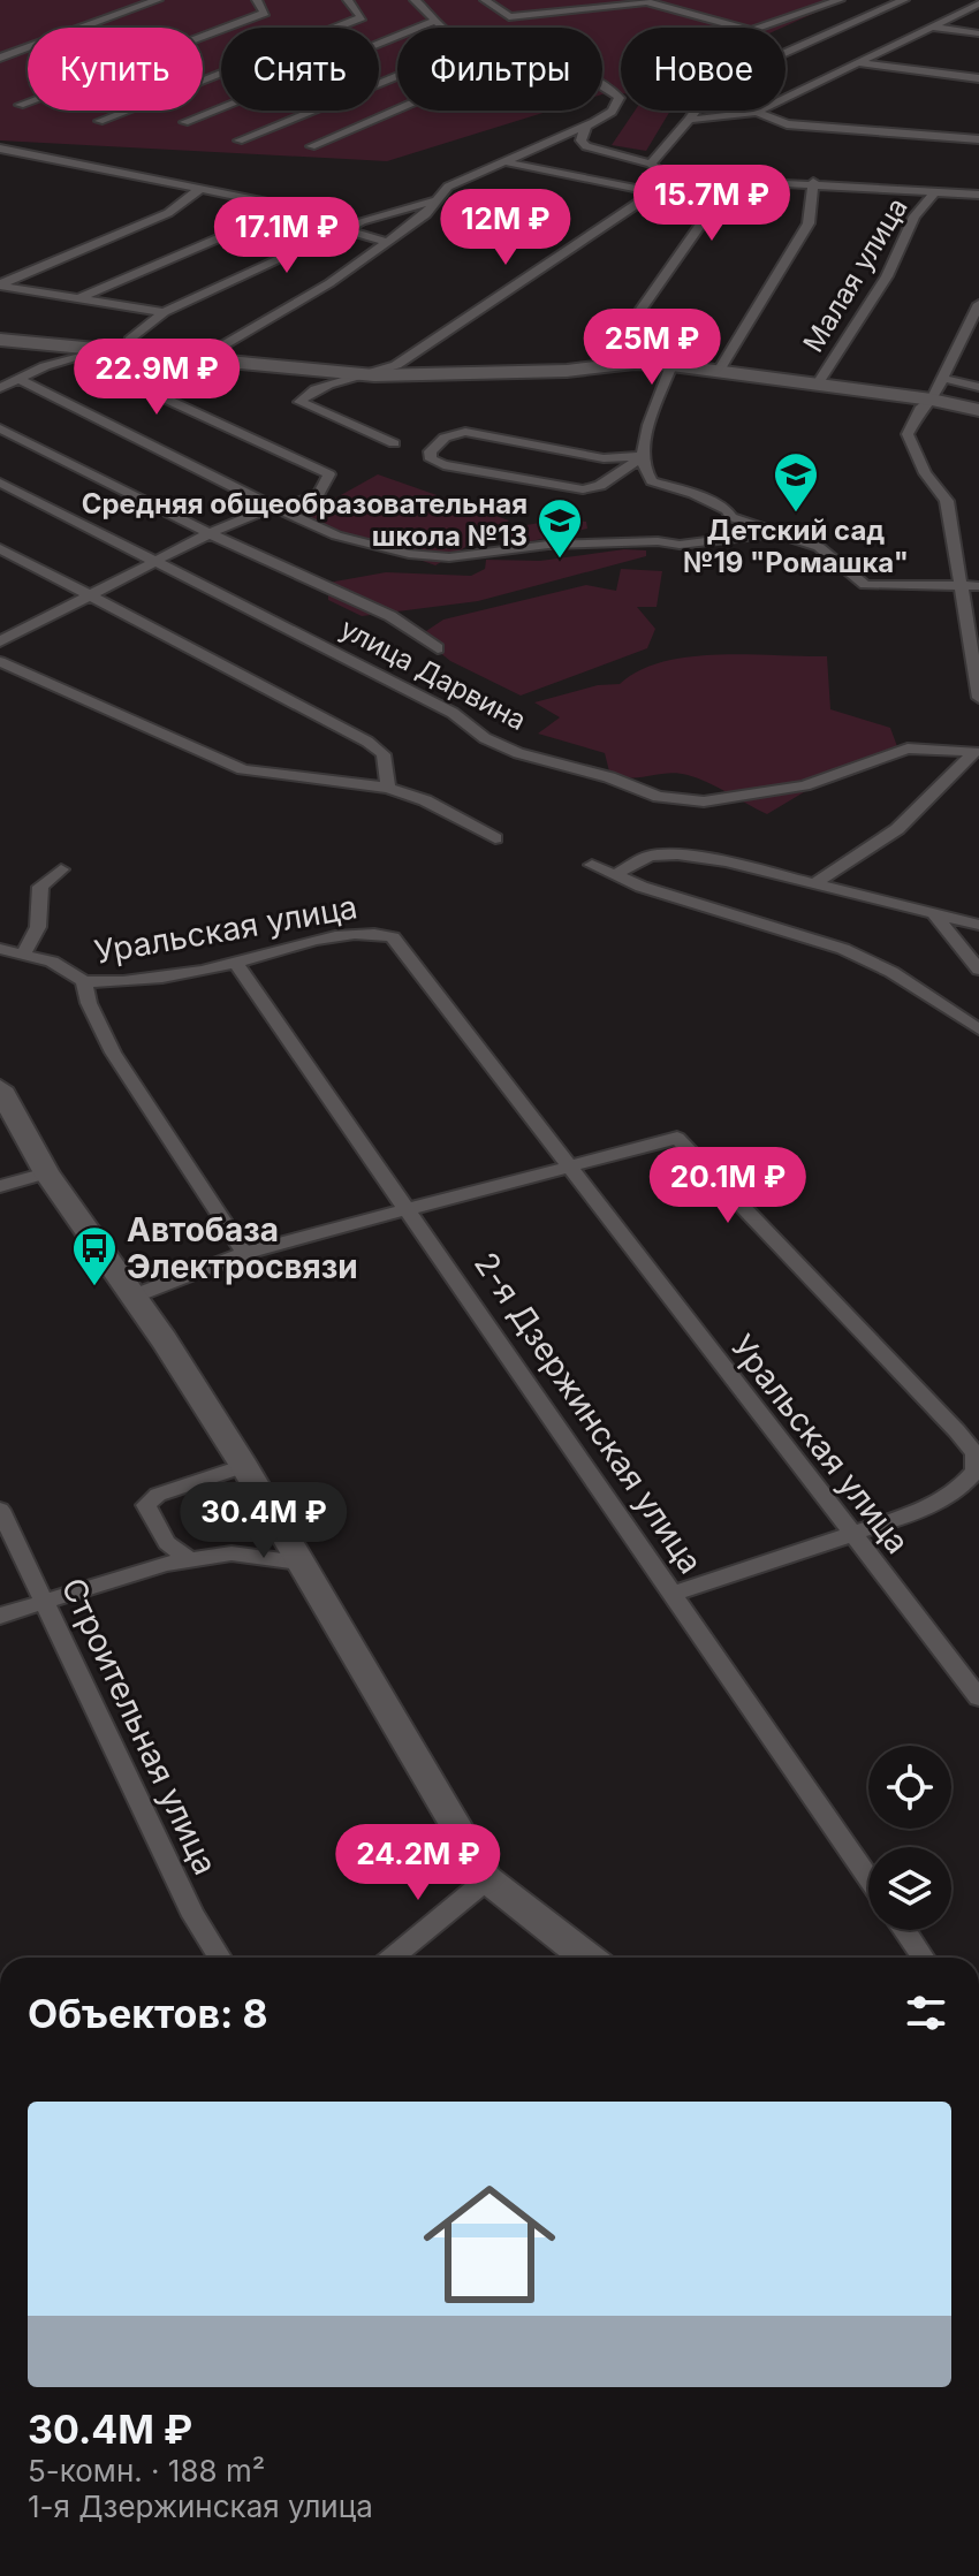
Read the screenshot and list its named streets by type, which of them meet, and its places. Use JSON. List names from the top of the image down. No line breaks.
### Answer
{"streets":{"street":["Малая улица","улица Дарвина","Уральская улица","2-я Дзержинская улица","Строительная улица"]},"crossings":[["Уральская улица","2-я Дзержинская улица"]],"places":{"school or university":["Детский сад №19 \"Ромашка\"","Средняя общеобразовательная школа №13"],"bus stop":["Автобаза Электросвязи"]},"page":{"chip":["Купить","Снять","Фильтры","Новое"],"price":["15.7M ₽","12M ₽","17.1M ₽","25M ₽","22.9M ₽","20.1M ₽","30.4M ₽","24.2M ₽"],"heading":"Объектов: 8","list":[{"name":"30.4M ₽","note":"5-комн. · 188 m² · 1-я Дзержинская улица"}]}}
